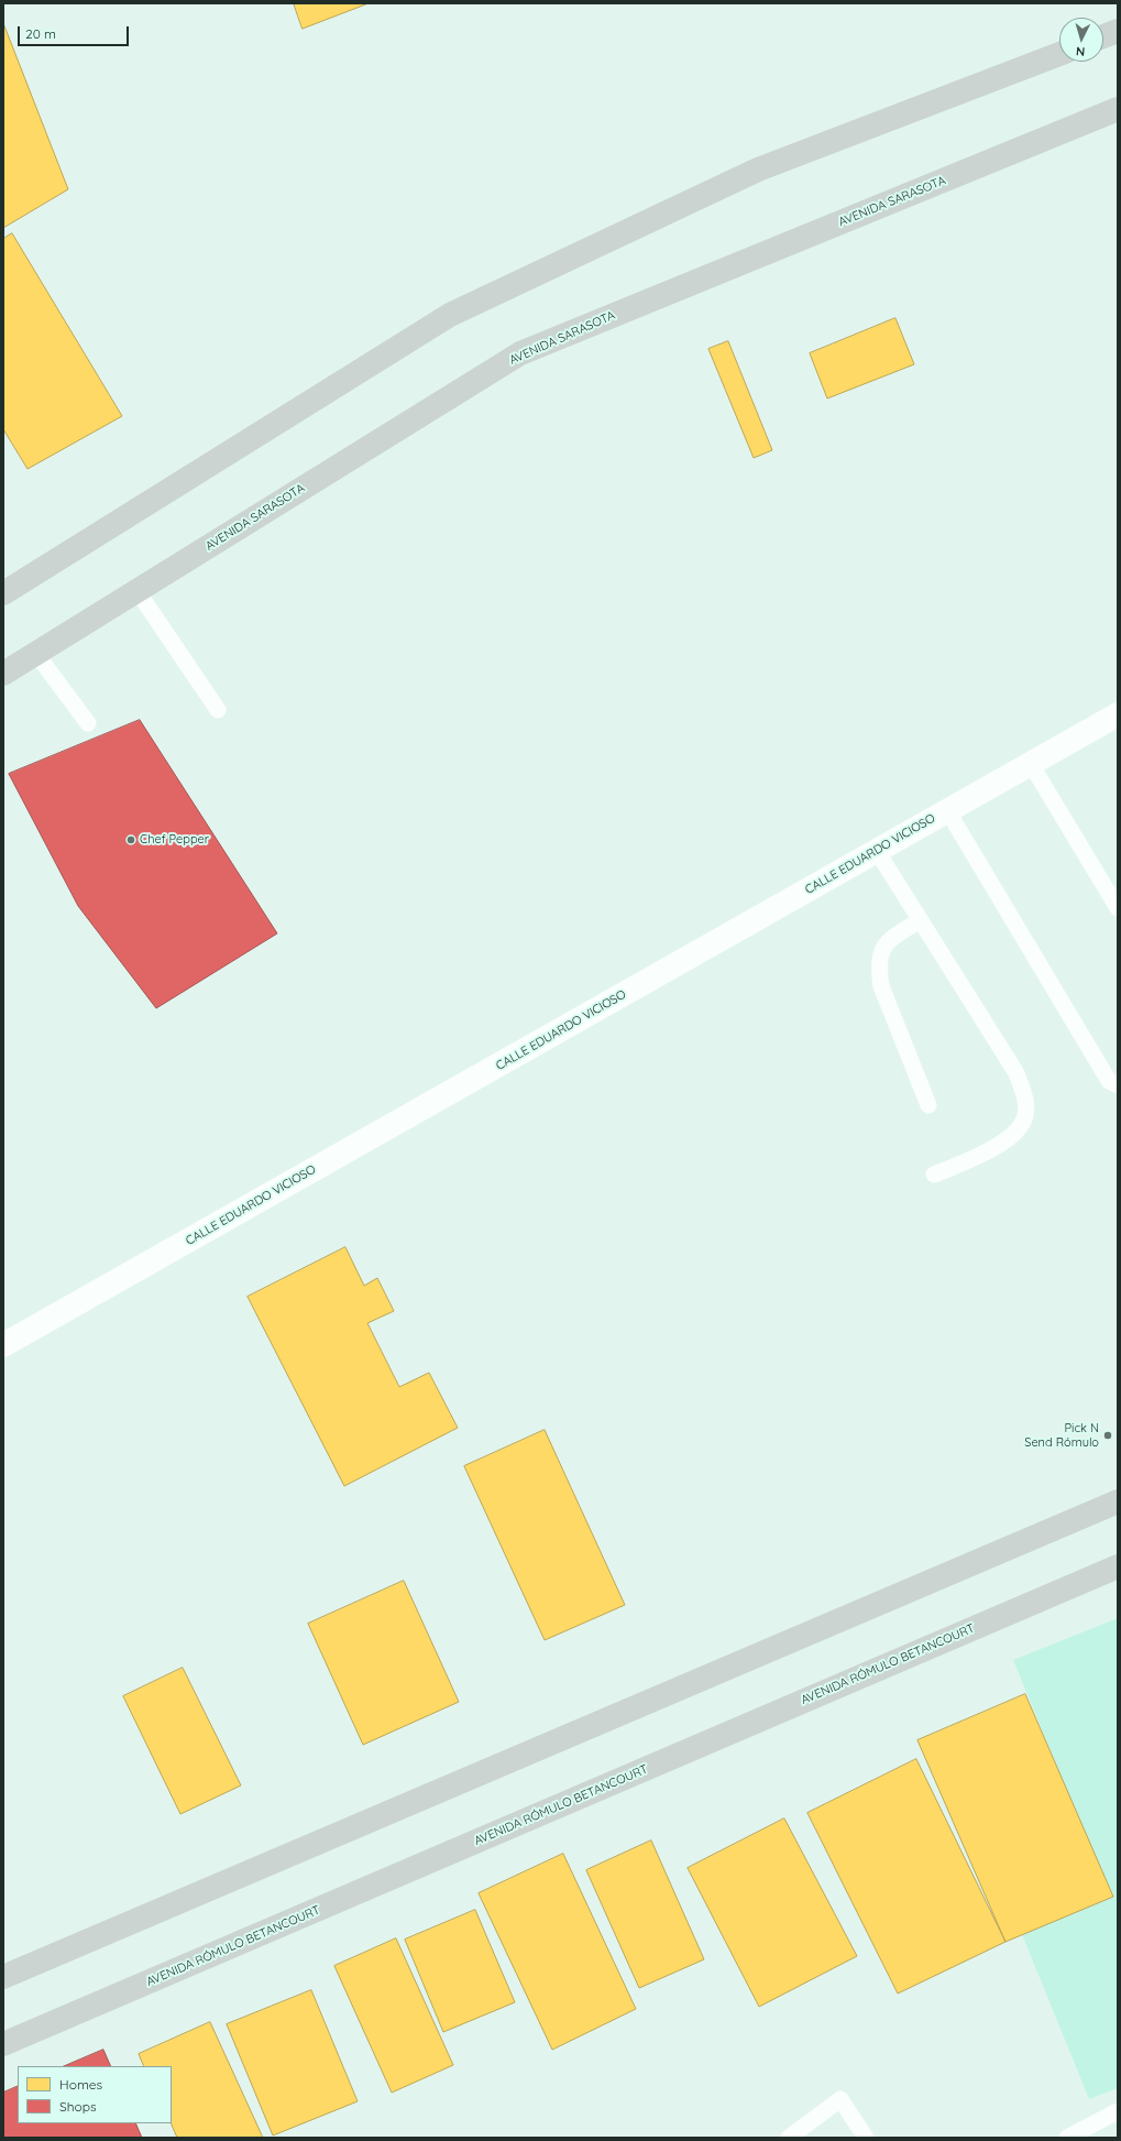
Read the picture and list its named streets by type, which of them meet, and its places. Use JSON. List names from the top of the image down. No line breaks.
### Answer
{"streets":{"main road":["AVENIDA SARASOTA","AVENIDA RÓMULO BETANCOURT"],"street":["CALLE EDUARDO VICIOSO"]},"places":["Chef Pepper","Pick N Send Rómulo"],"legend":["Homes","Shops"],"scale_bar":"20 m","north":"bottom"}
